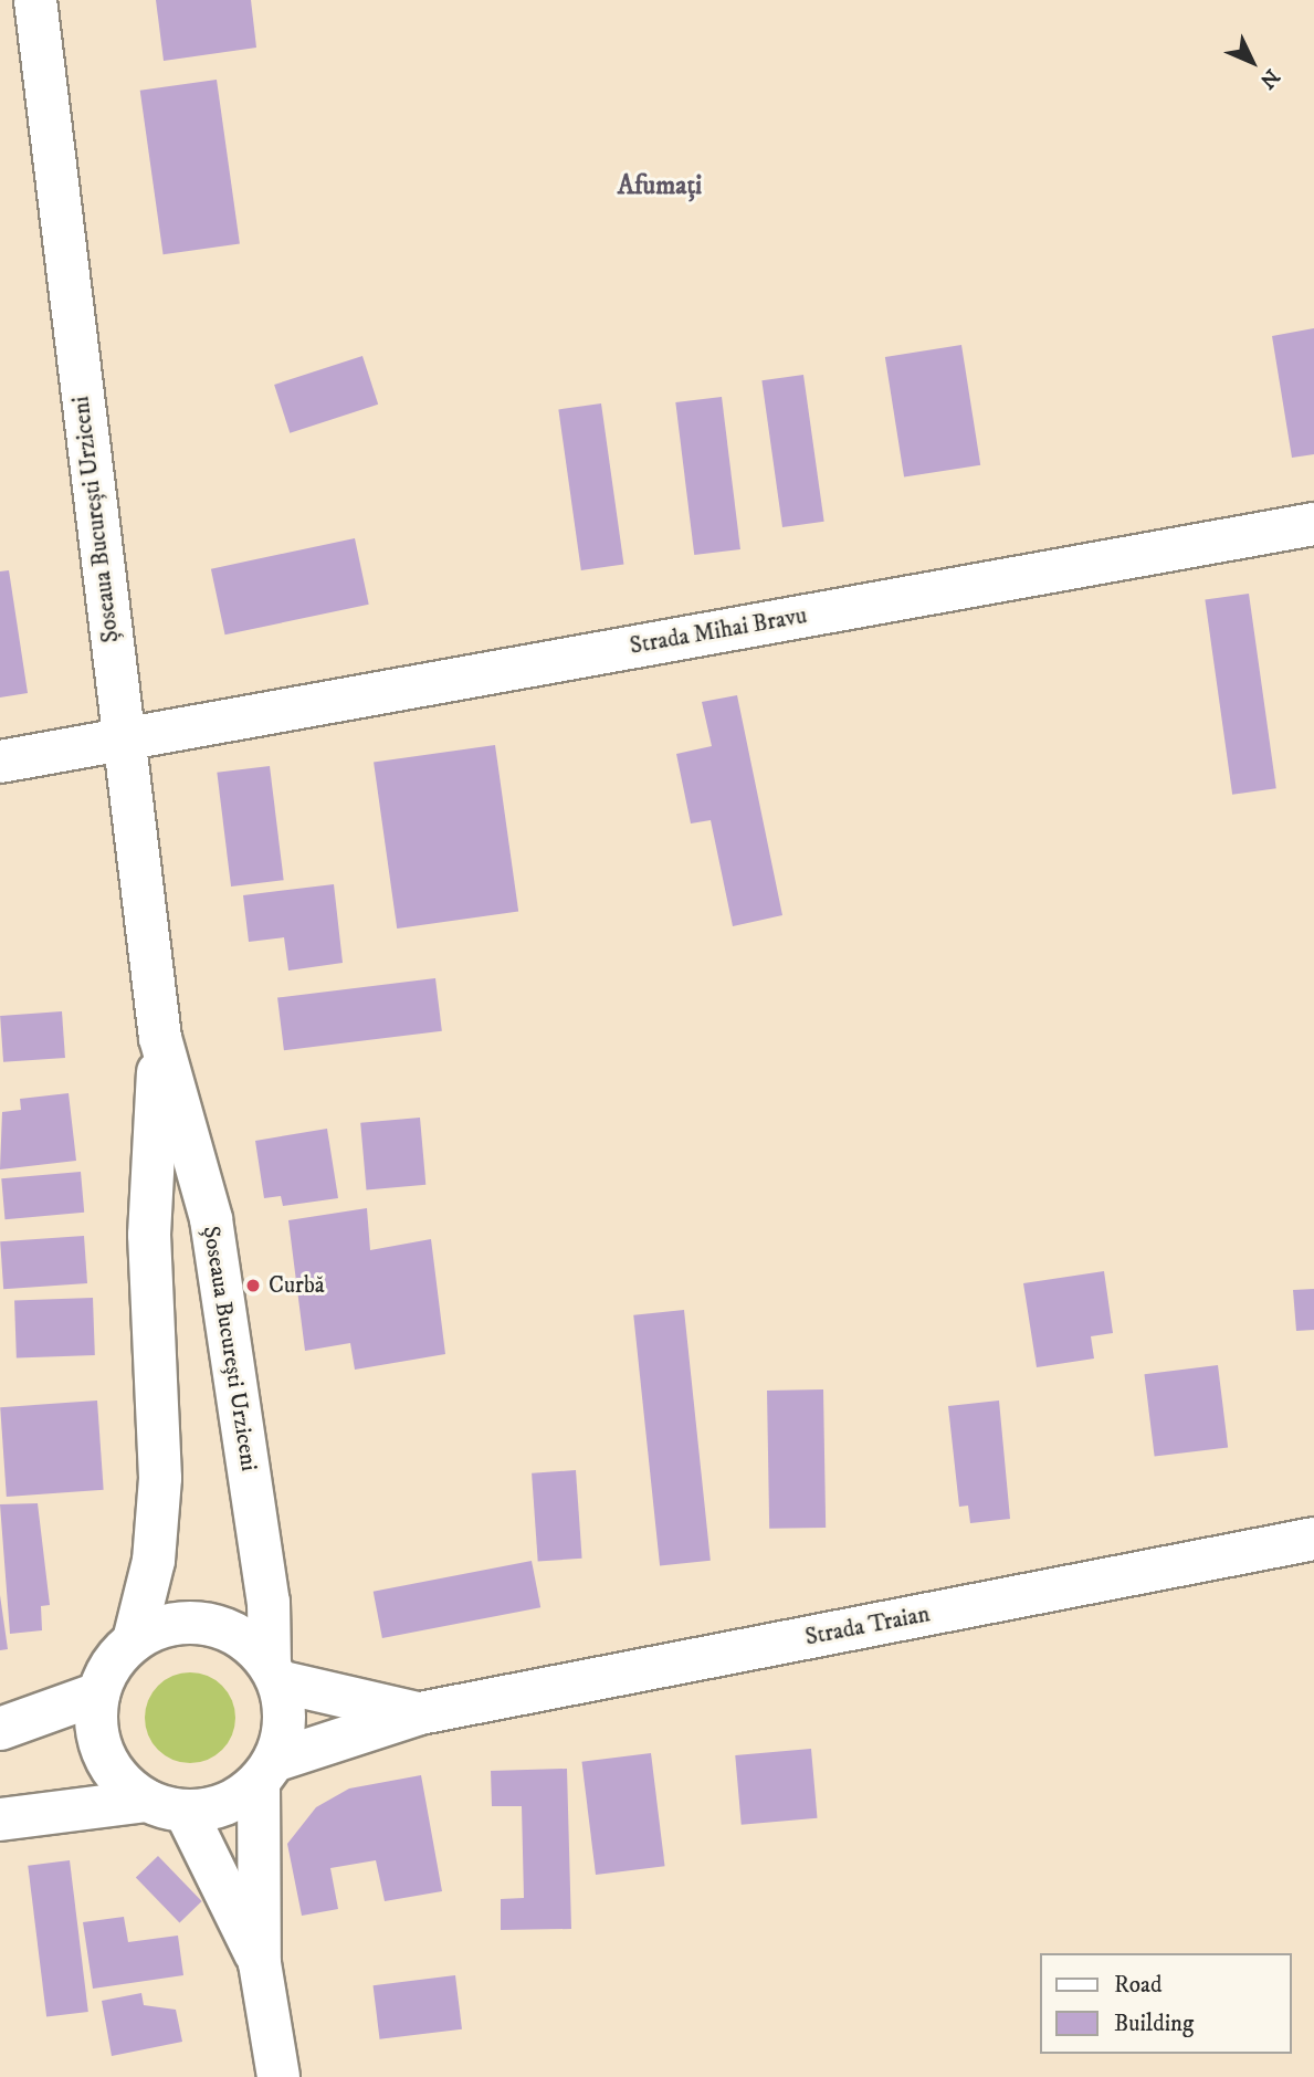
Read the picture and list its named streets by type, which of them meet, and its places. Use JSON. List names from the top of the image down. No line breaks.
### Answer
{"streets":{"main road":["Șoseaua București Urziceni","Strada Mihai Bravu","Strada Traian"]},"crossings":[["Șoseaua București Urziceni","Strada Mihai Bravu"],["Șoseaua București Urziceni","Strada Traian"]],"districts":["Afumați"],"places":["Curbă"],"legend":["Road","Building"],"north":"bottom right"}
